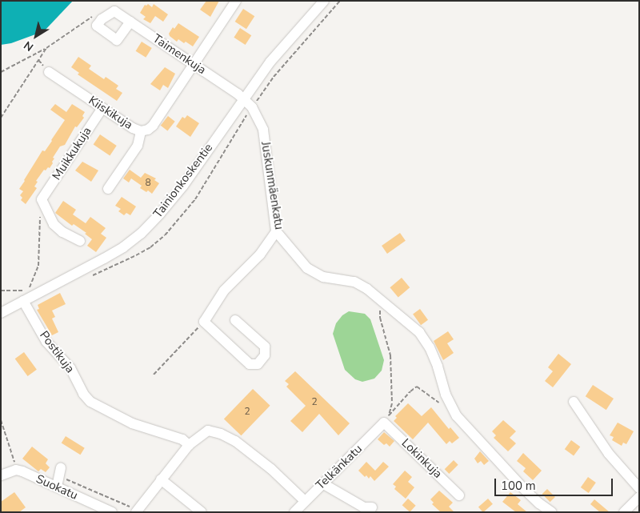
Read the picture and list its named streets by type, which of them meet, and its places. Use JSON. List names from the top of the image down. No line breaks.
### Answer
{"streets":{"street":["Taimenkuja","Kiiskikuja","Muikkukuja","Tainionkoskentie","Juskunmäenkatu","Postikuja","Lokinkuja","Telkänkatu","Suokatu"]},"crossings":[["Taimenkuja","Kiiskikuja"],["Taimenkuja","Tainionkoskentie"],["Taimenkuja","Juskunmäenkatu"],["Kiiskikuja","Muikkukuja"],["Tainionkoskentie","Juskunmäenkatu"],["Tainionkoskentie","Postikuja"],["Lokinkuja","Telkänkatu"]],"house_numbers":["8","2","2"],"scale_bar":"100 m","north":"bottom left"}
